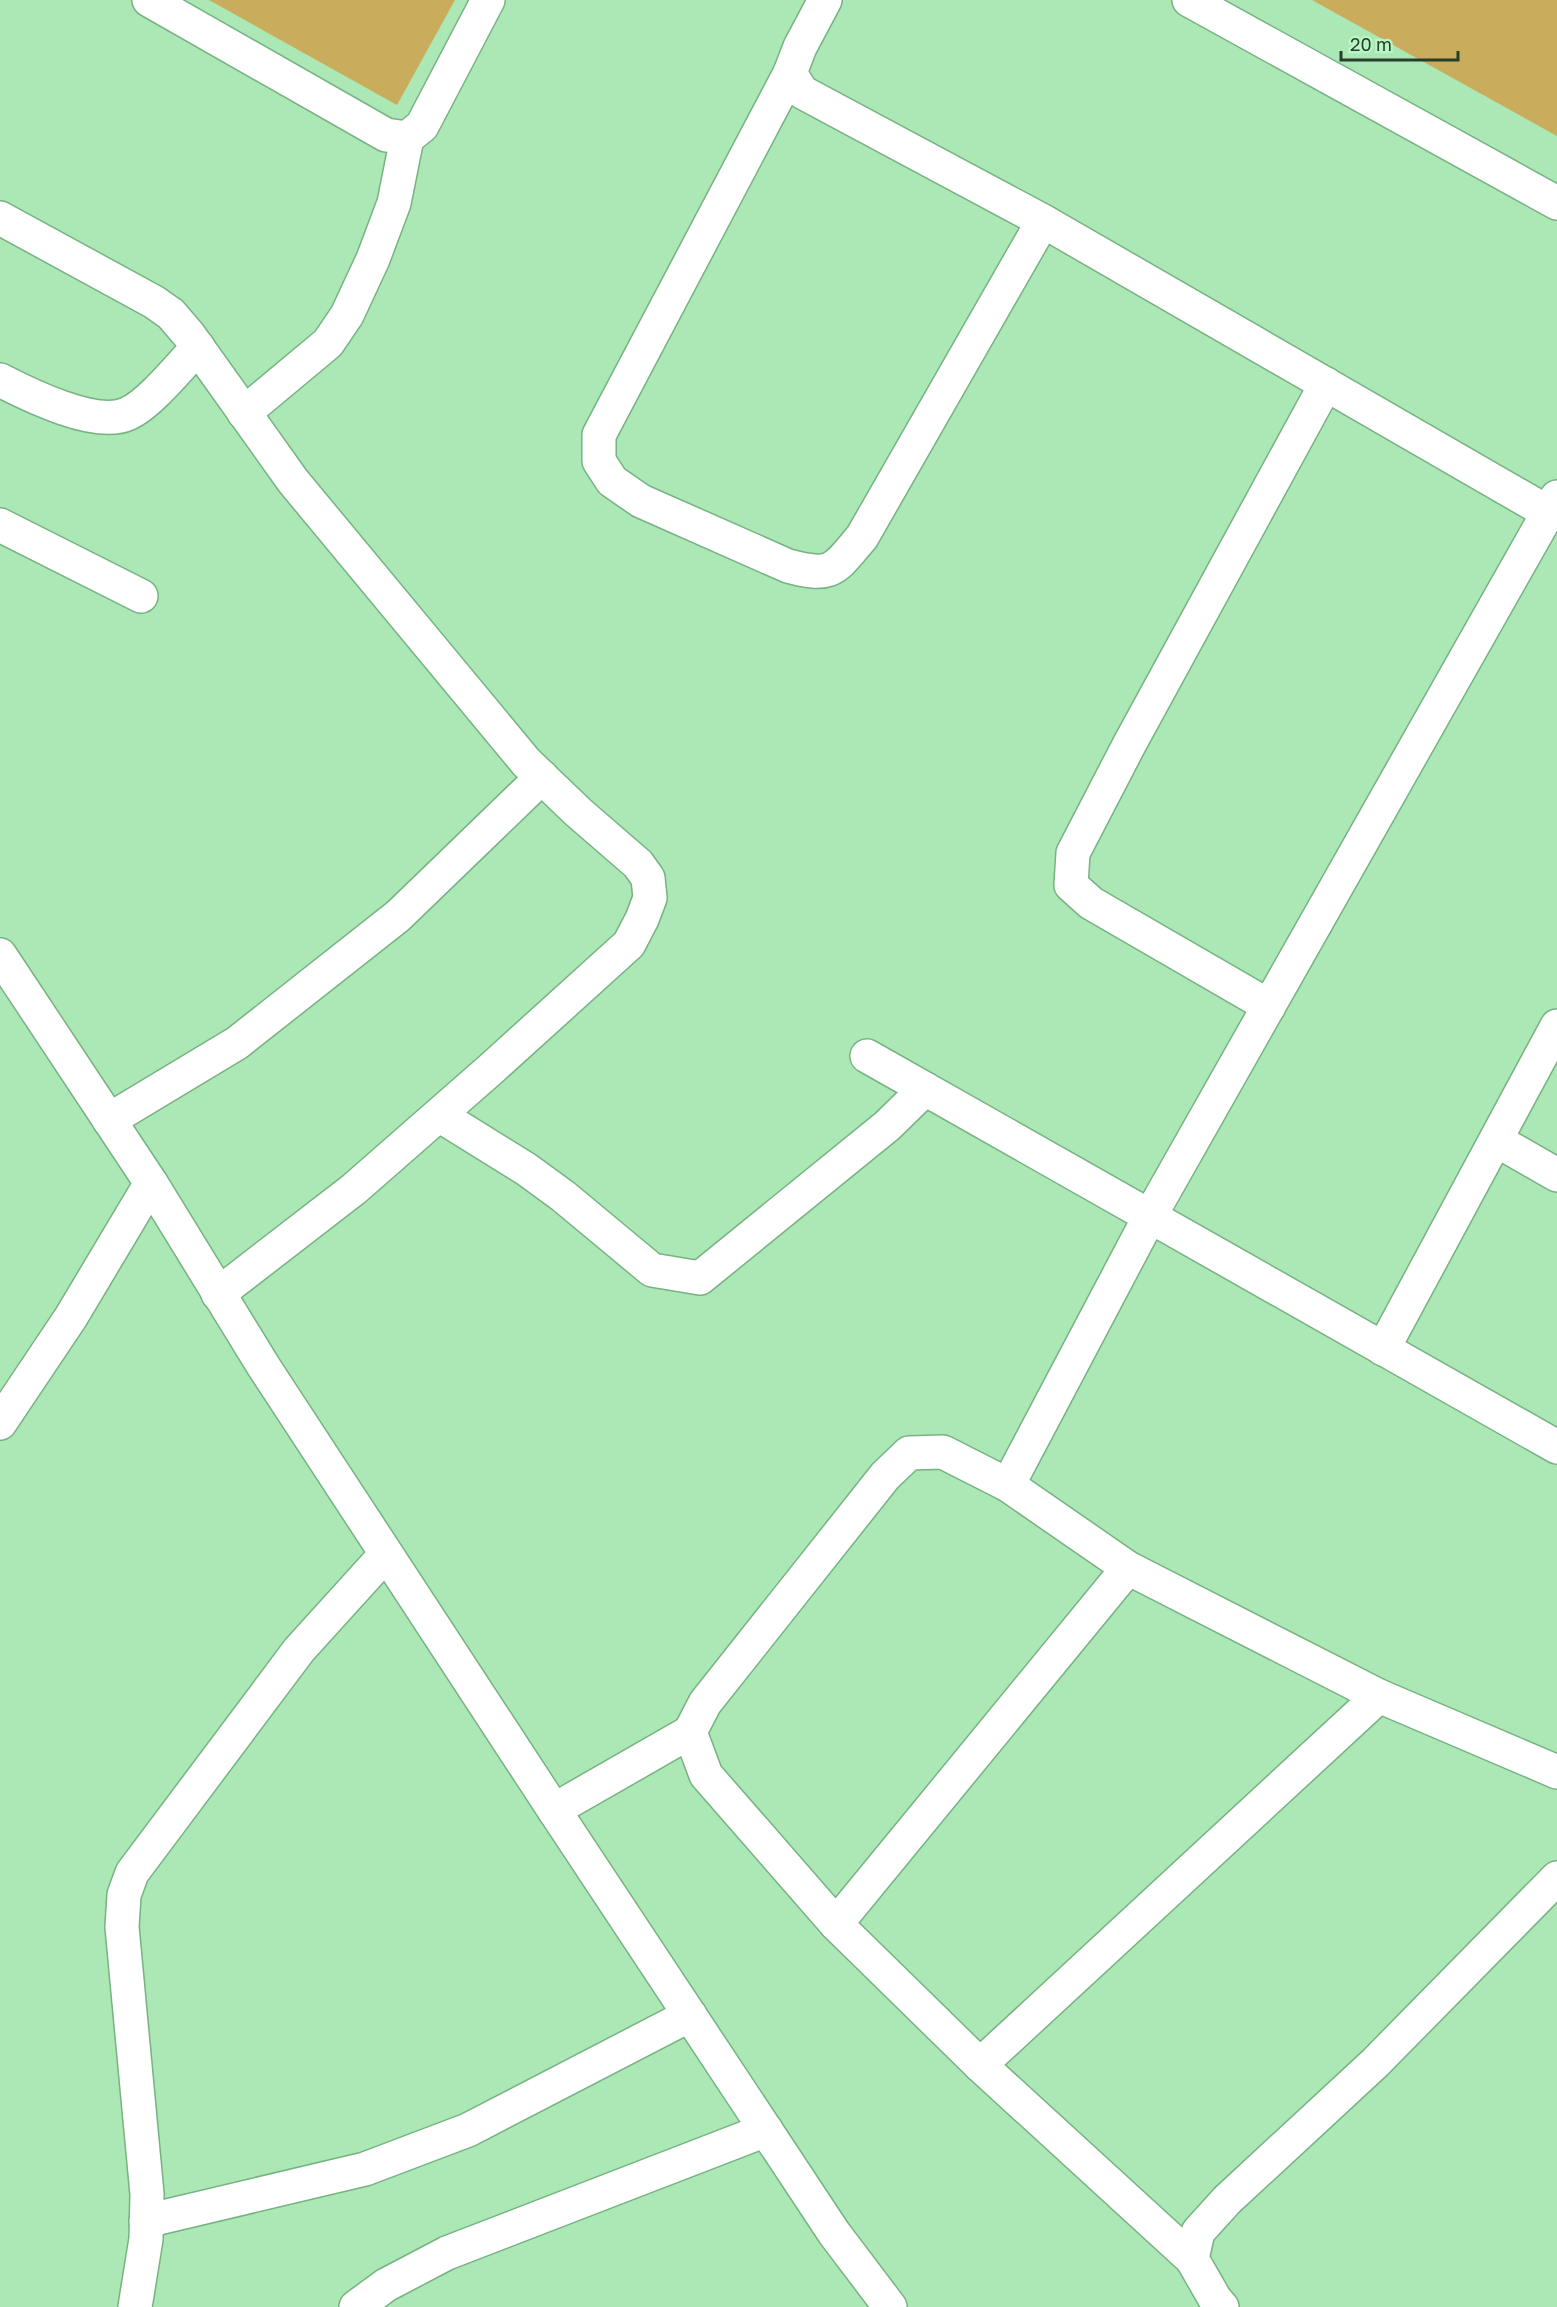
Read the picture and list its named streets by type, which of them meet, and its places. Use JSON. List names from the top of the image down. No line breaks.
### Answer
{"scale_bar":"20 m"}
